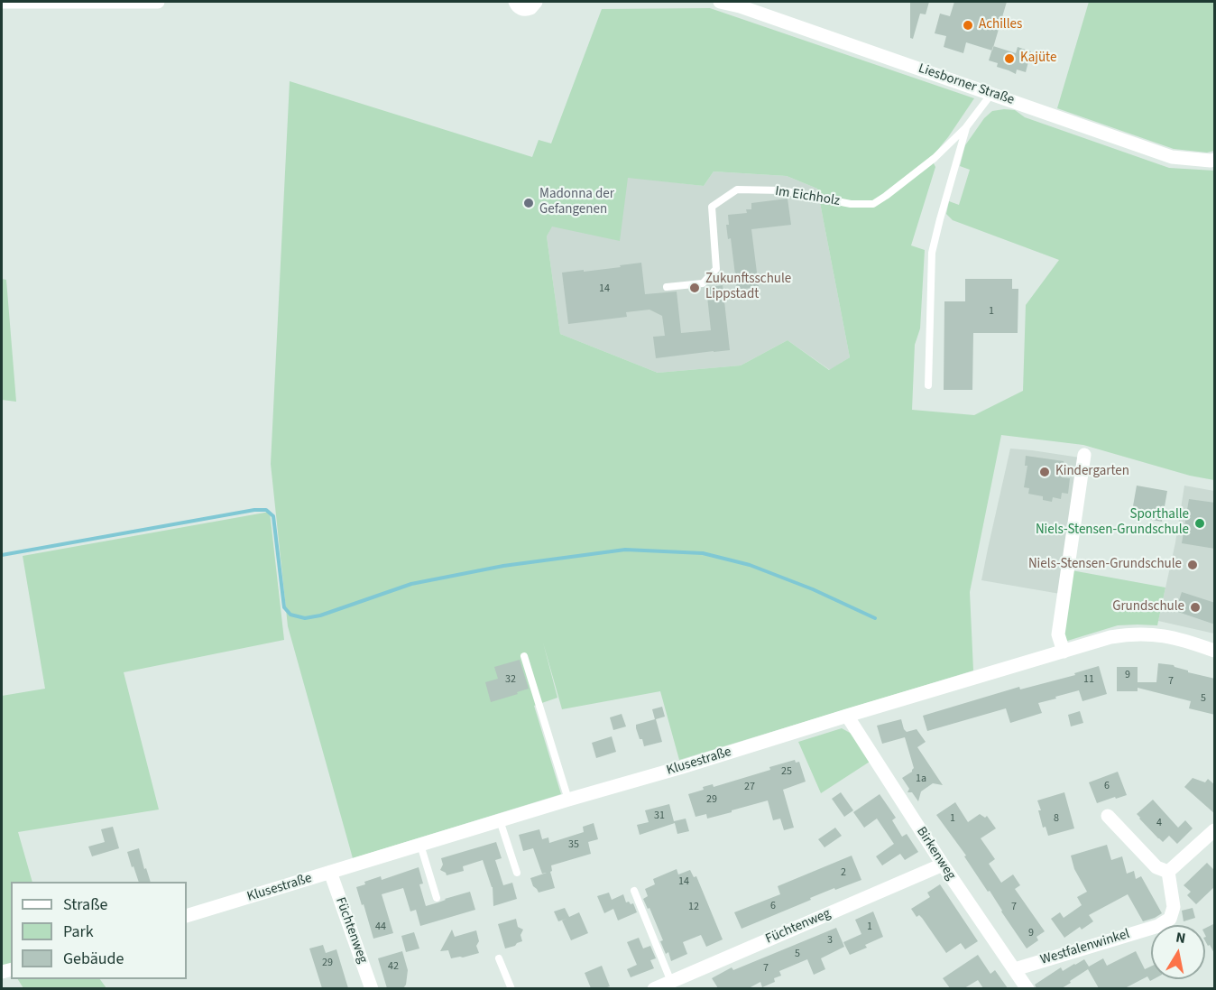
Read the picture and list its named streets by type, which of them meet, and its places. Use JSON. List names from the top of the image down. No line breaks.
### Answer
{"streets":{"street":["Liesborner Straße","Klusestraße","Birkenweg","Füchtenweg","Westfalenwinkel"],"lane":["Im Eichholz"]},"crossings":[["Liesborner Straße","Im Eichholz"],["Klusestraße","Birkenweg"],["Klusestraße","Füchtenweg"],["Birkenweg","Füchtenweg"],["Birkenweg","Westfalenwinkel"]],"places":["Achilles","Kajüte","Madonna der Gefangenen","Zukunftsschule Lippstadt","Kindergarten","Sporthalle Niels-Stensen-Grundschule","Niels-Stensen-Grundschule","Grundschule"],"house_numbers":["14","1","9","32","11","7","5","25","1a","6","27","29","31","1","8","4","35","2","14","6","12","7","44","1","9","3","5","29","42","7"],"legend":["Straße","Park","Gebäude"],"north":"top"}
